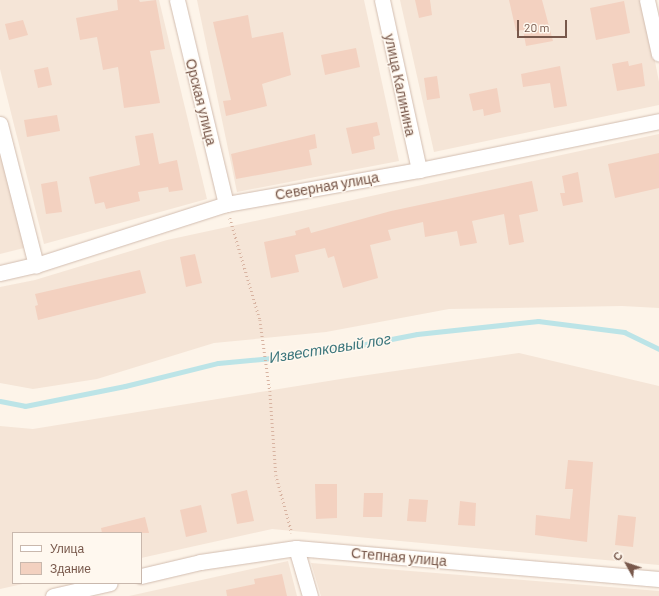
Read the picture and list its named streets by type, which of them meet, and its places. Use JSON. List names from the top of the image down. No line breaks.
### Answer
{"streets":{"street":["улица Калинина","Орская улица","Северная улица","Степная улица"]},"crossings":[["улица Калинина","Северная улица"],["Орская улица","Северная улица"]],"water":["Известковый лог"],"legend":["Улица","Здание"],"scale_bar":"20 m","north":"top left"}
